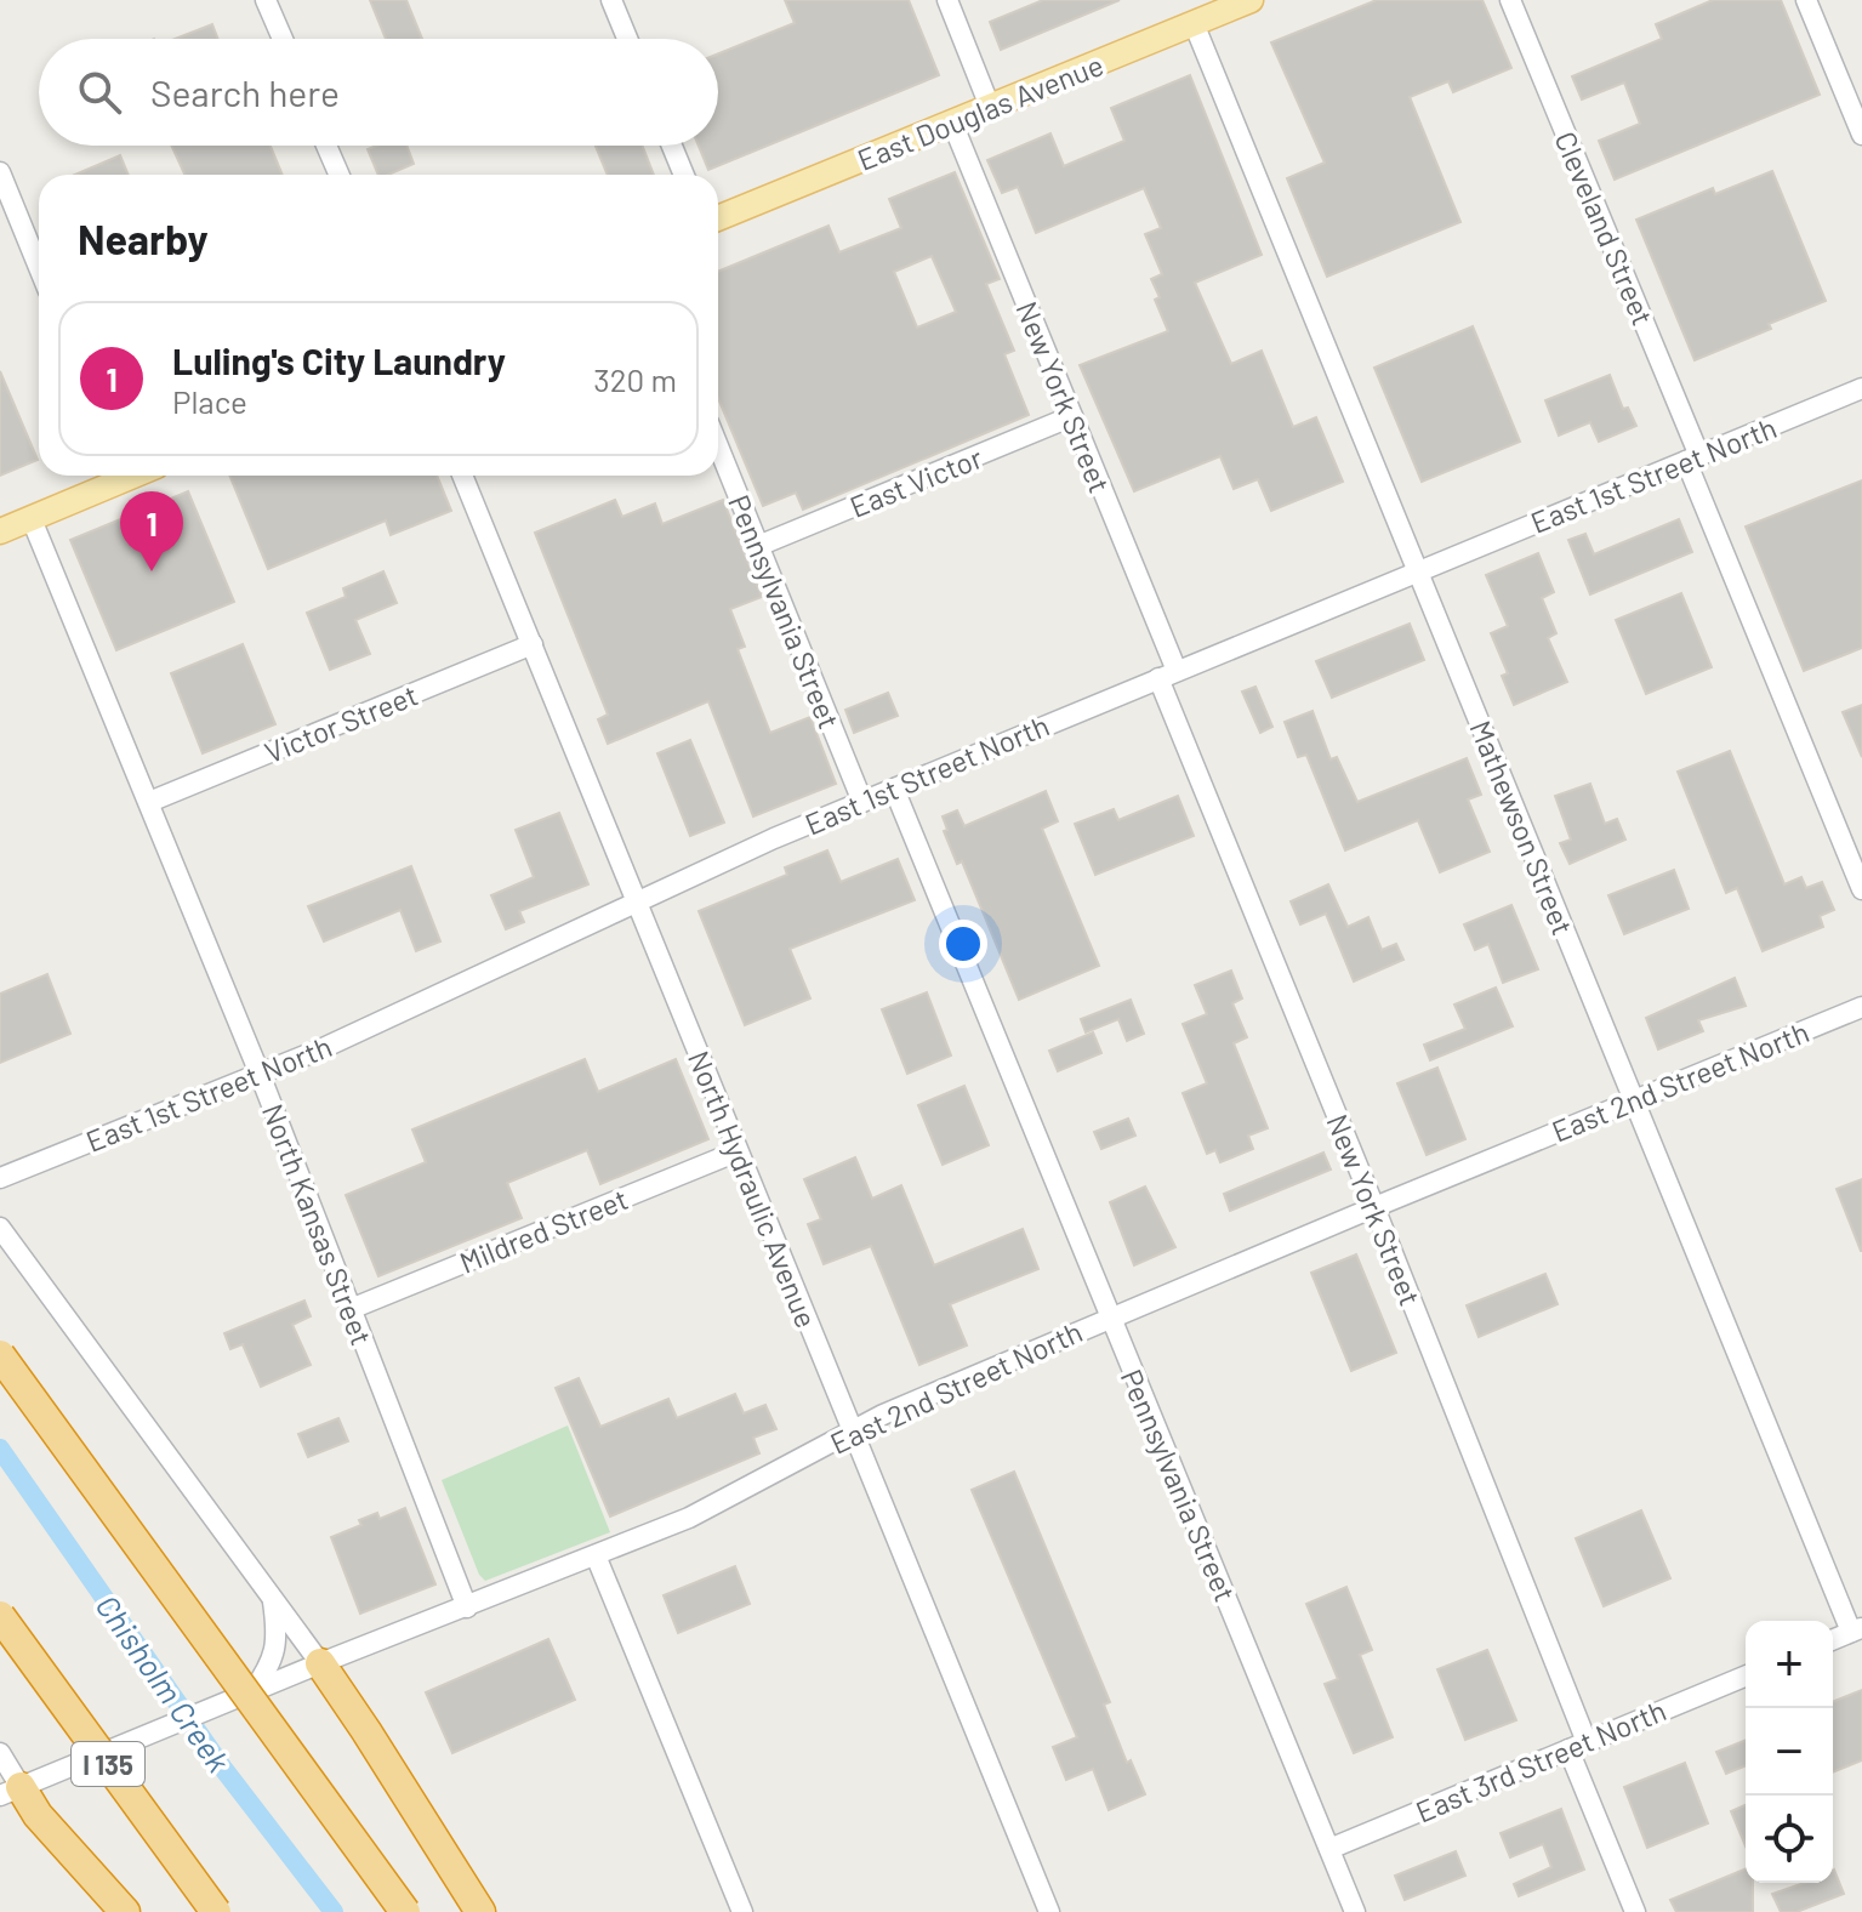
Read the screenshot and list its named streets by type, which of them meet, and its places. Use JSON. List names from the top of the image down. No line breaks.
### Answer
{"streets":{"highway":["I 135"],"main road":["East Douglas Avenue"],"street":["Cleveland Street","New York Street","East 1st Street North","East Victor","Pennsylvania Street","Victor Street","Mathewson Street","East 2nd Street North","North Hydraulic Avenue","North Kansas Street","Mildred Street","East 3rd Street North"]},"crossings":[["East Douglas Avenue","New York Street"],["East Douglas Avenue","Mathewson Street"],["Cleveland Street","East 1st Street North"],["New York Street","East 1st Street North"],["New York Street","East Victor"],["New York Street","East 2nd Street North"],["New York Street","East 3rd Street North"],["East 1st Street North","Pennsylvania Street"],["East 1st Street North","Mathewson Street"],["East 1st Street North","North Hydraulic Avenue"],["East 1st Street North","North Kansas Street"],["East Victor","Pennsylvania Street"],["Pennsylvania Street","East 2nd Street North"],["Pennsylvania Street","East 3rd Street North"],["Victor Street","North Hydraulic Avenue"],["Victor Street","North Kansas Street"],["Mathewson Street","East 2nd Street North"],["East 2nd Street North","North Hydraulic Avenue"],["East 2nd Street North","North Kansas Street"],["North Hydraulic Avenue","Mildred Street"],["North Kansas Street","Mildred Street"]],"water":["Chisholm Creek"],"page":{"search":"Search here","heading":"Nearby","list":[{"mark":"1","name":"Luling's City Laundry","note":"Place","value":"320 m"}],"pins":"1","map_buttons":["+","−"]}}
